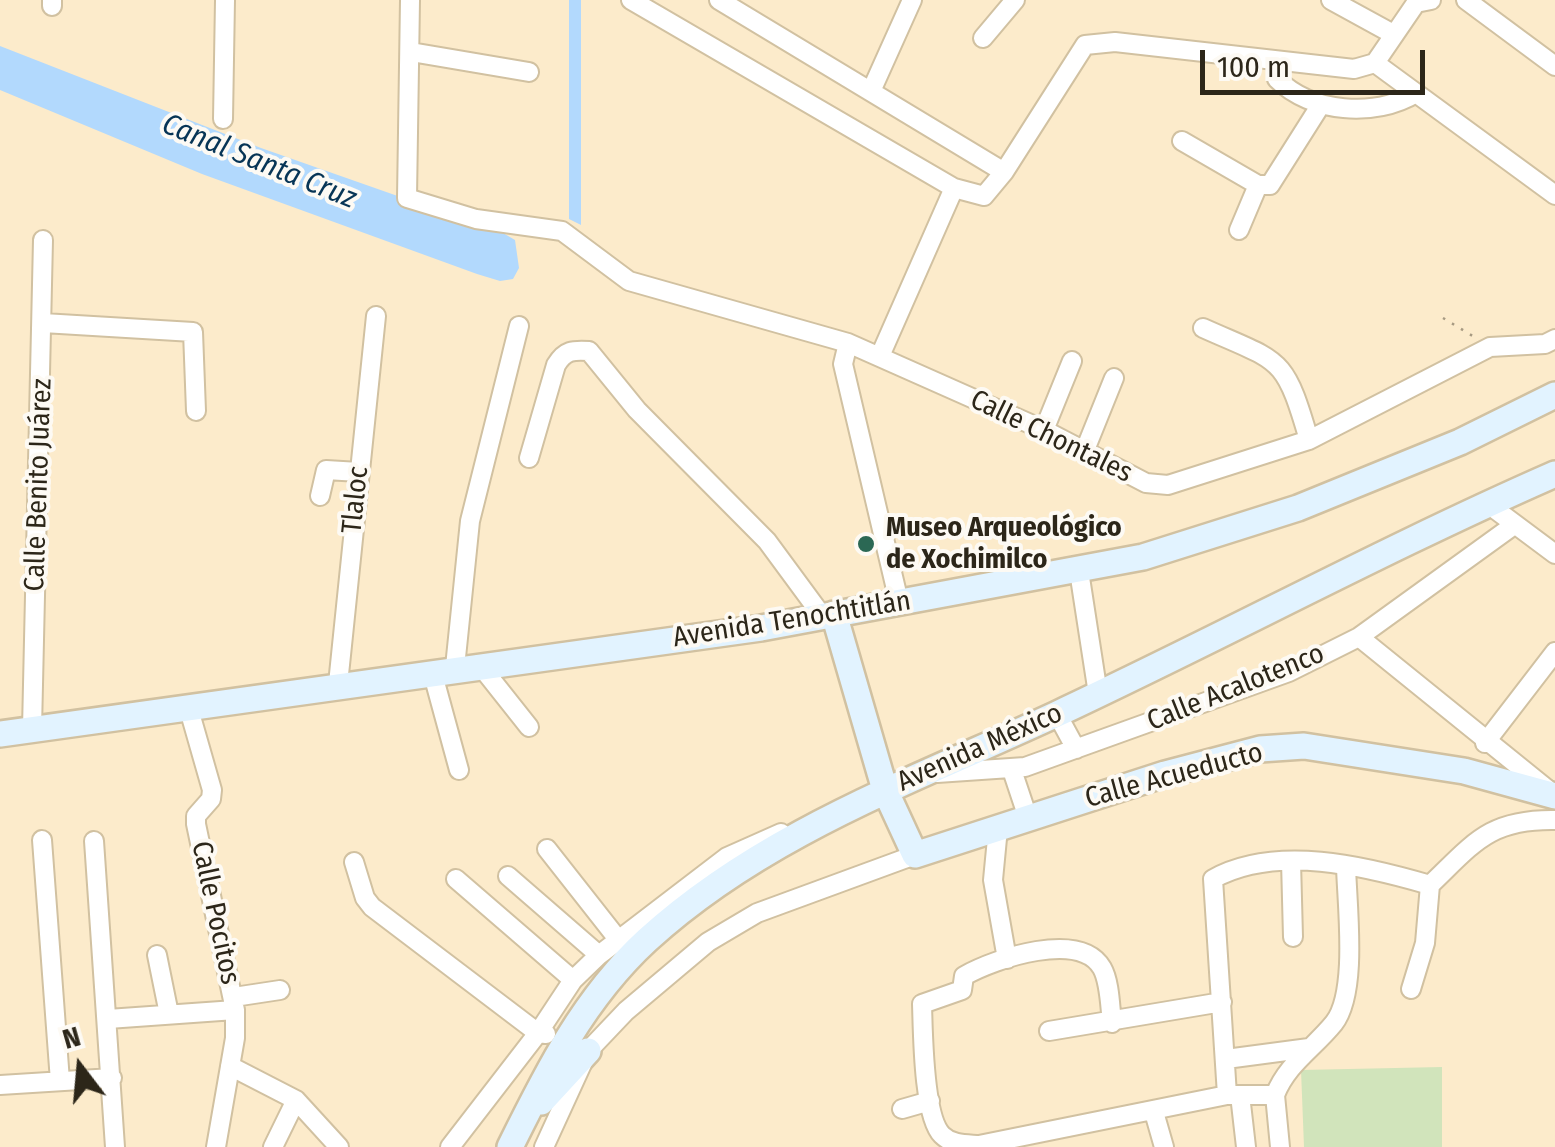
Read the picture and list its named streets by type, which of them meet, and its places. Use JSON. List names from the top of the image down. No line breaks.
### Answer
{"streets":{"main road":["Avenida Tenochtitlán","Avenida México","Calle Acueducto"],"street":["Calle Chontales","Calle Benito Juárez","Tlaloc","Calle Acalotenco","Calle Pocitos"]},"crossings":[["Calle Benito Juárez","Avenida Tenochtitlán"],["Tlaloc","Avenida Tenochtitlán"],["Avenida Tenochtitlán","Calle Pocitos"],["Calle Acalotenco","Avenida México"]],"water":["Canal Santa Cruz"],"places":["Museo Arqueológico de Xochimilco"],"scale_bar":"100 m","north":"top"}
